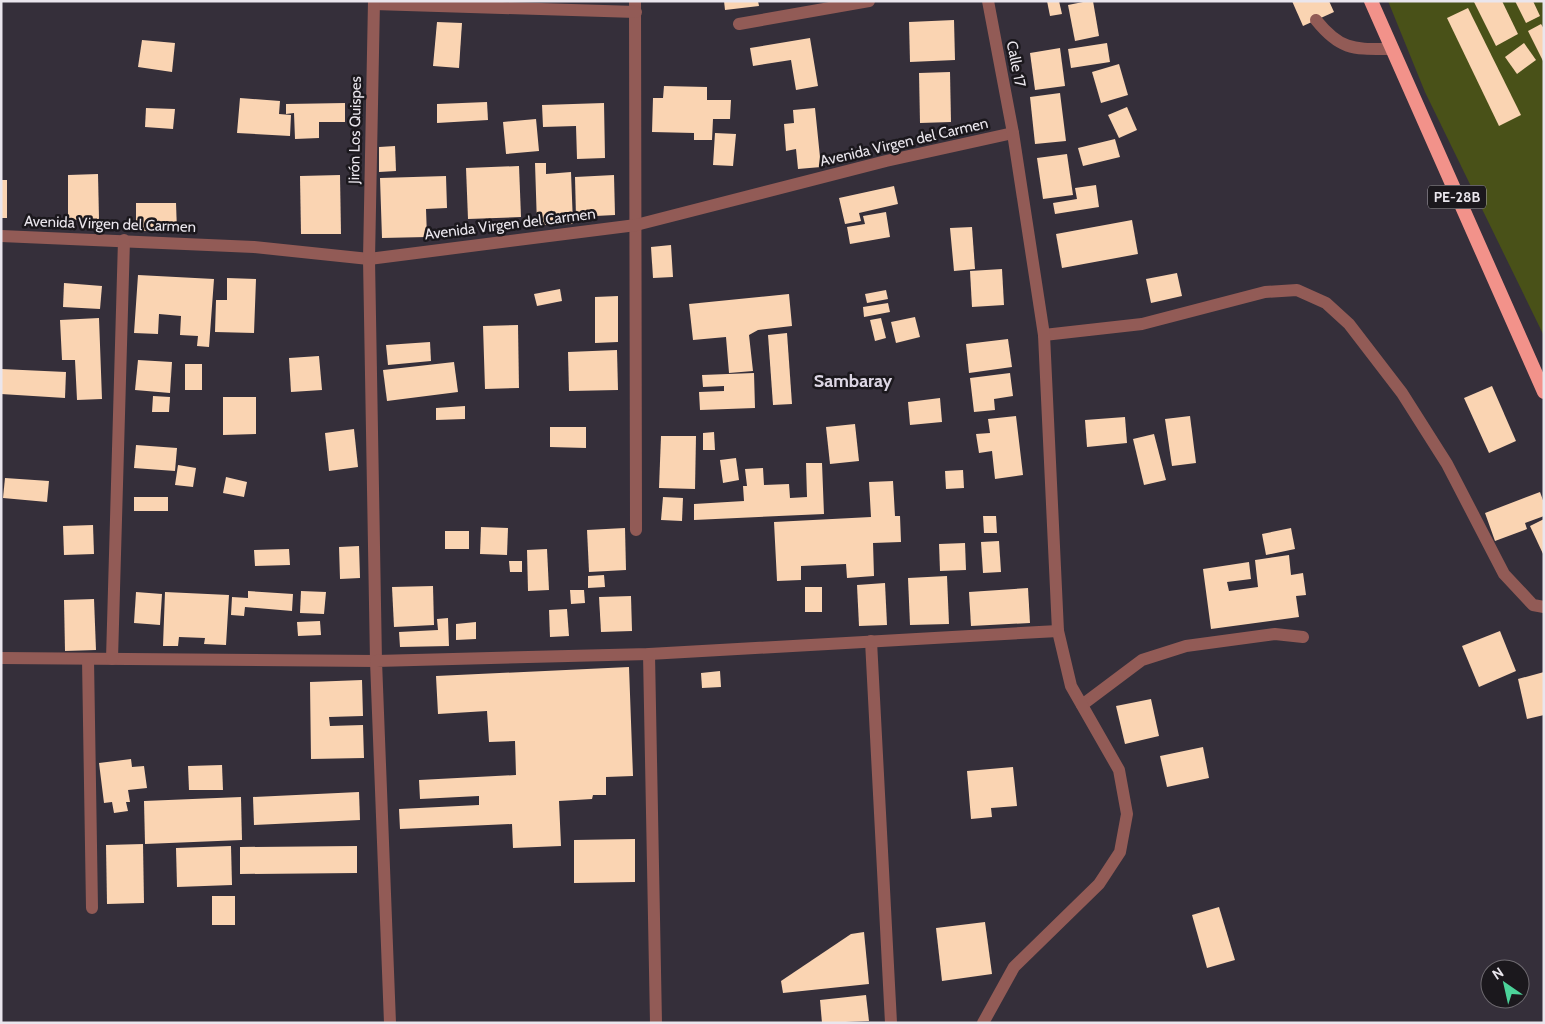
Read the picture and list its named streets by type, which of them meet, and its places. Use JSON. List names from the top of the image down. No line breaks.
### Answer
{"streets":{"highway":["PE-28B"],"street":["Calle 17","Jirón Los Quispes","Avenida Virgen del Carmen"]},"crossings":[["Calle 17","Avenida Virgen del Carmen"],["Jirón Los Quispes","Avenida Virgen del Carmen"]],"districts":["Sambaray"],"north":"top left"}
